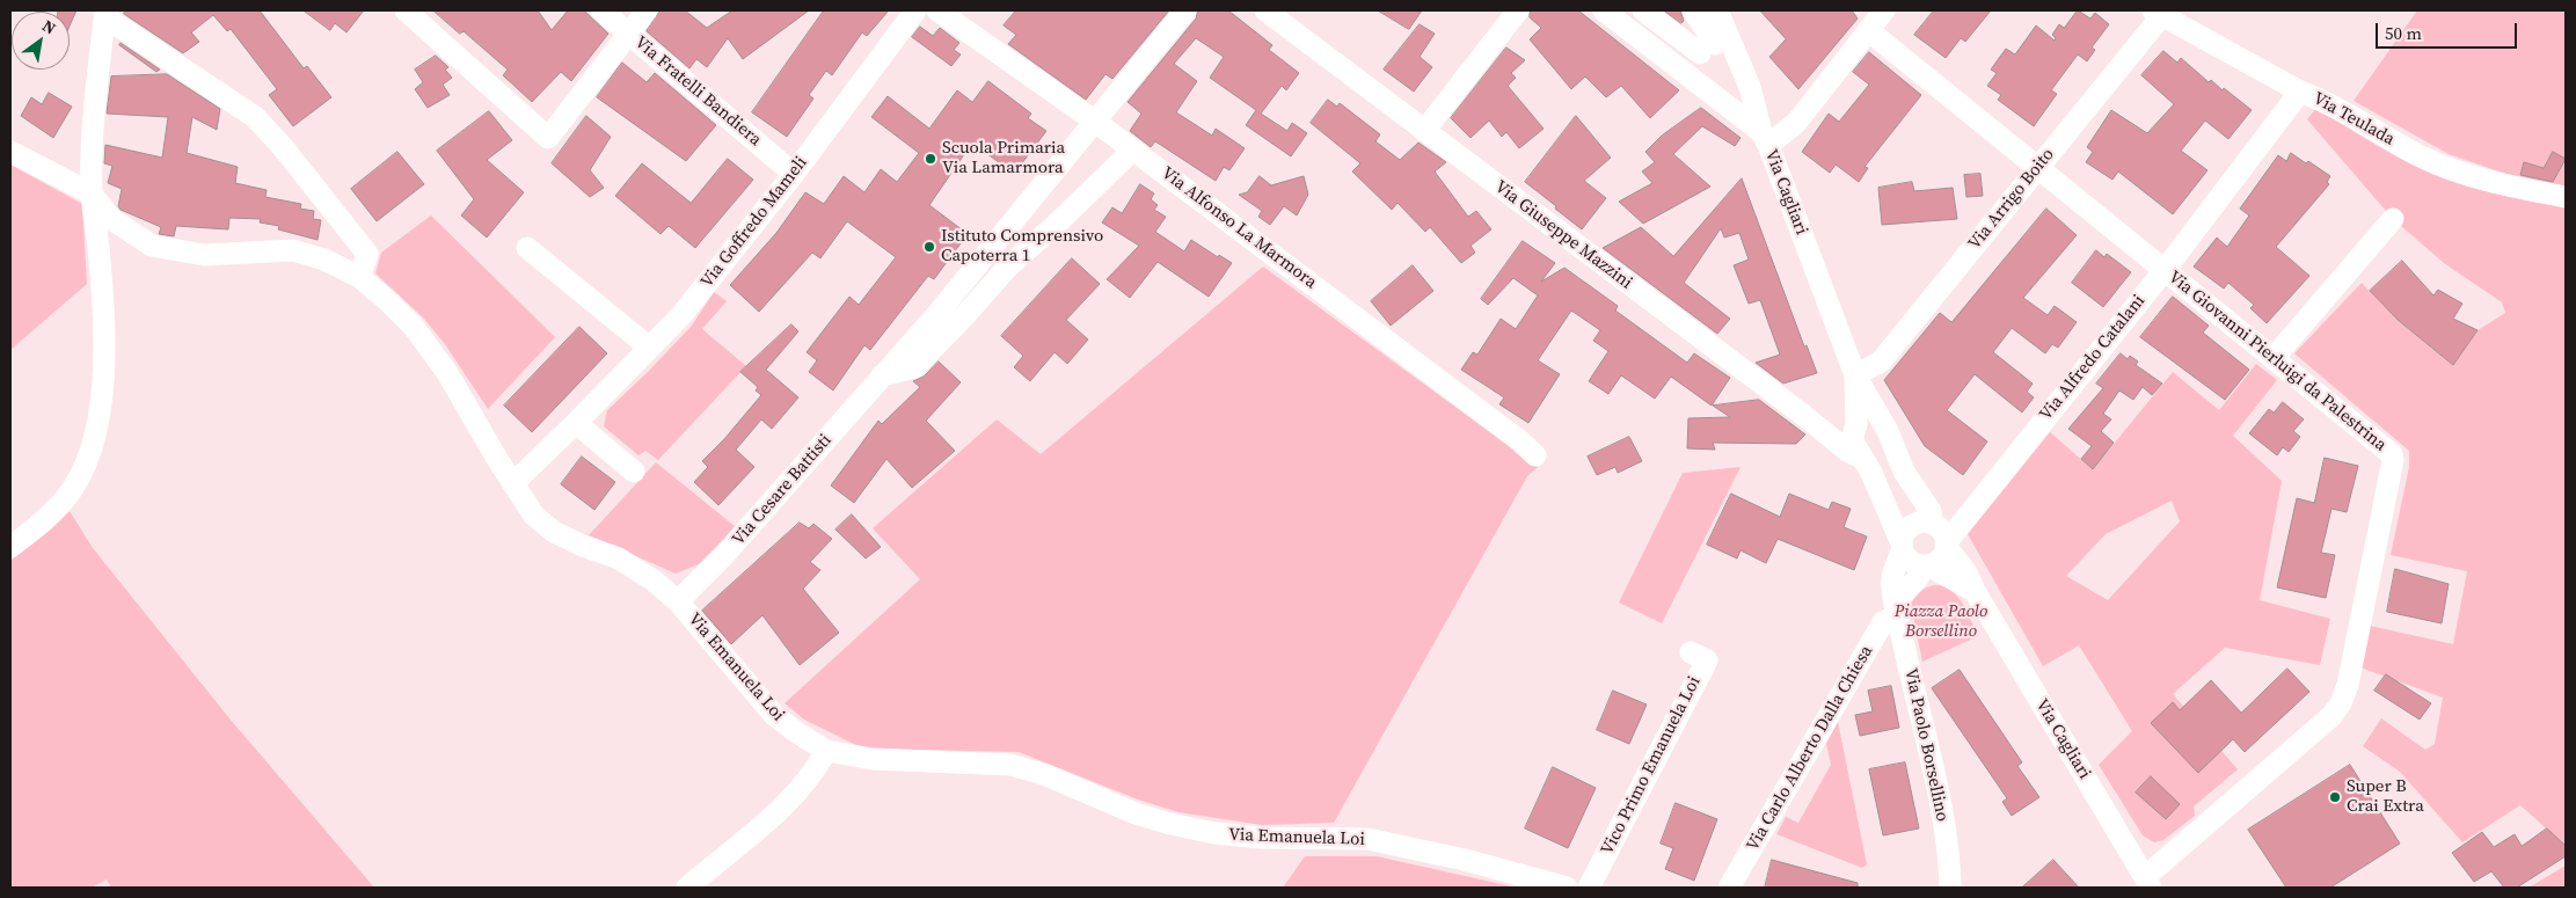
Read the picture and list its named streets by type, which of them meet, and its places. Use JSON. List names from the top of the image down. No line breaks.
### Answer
{"streets":{"street":["Via Fratelli Bandiera","Via Teulada","Via Cagliari","Via Arrigo Boito","Via Goffredo Mameli","Via Alfonso La Marmora","Via Giuseppe Mazzini","Via Alfredo Catalani","Via Giovanni Pierluigi da Palestrina","Via Cesare Battisti","Via Emanuela Loi","Via Paolo Borsellino","Via Carlo Alberto Dalla Chiesa","Vico Primo Emanuela Loi"]},"crossings":[["Via Fratelli Bandiera","Via Goffredo Mameli"],["Via Teulada","Via Arrigo Boito"],["Via Teulada","Via Alfredo Catalani"],["Via Cagliari","Via Arrigo Boito"],["Via Cagliari","Via Giuseppe Mazzini"],["Via Cagliari","Via Alfredo Catalani"],["Via Cagliari","Via Giovanni Pierluigi da Palestrina"],["Via Cagliari","Via Paolo Borsellino"],["Via Arrigo Boito","Via Giovanni Pierluigi da Palestrina"],["Via Goffredo Mameli","Via Emanuela Loi"],["Via Alfonso La Marmora","Via Cesare Battisti"],["Via Alfredo Catalani","Via Giovanni Pierluigi da Palestrina"],["Via Alfredo Catalani","Via Paolo Borsellino"],["Via Cesare Battisti","Via Emanuela Loi"],["Via Paolo Borsellino","Via Carlo Alberto Dalla Chiesa"]],"parks":["Piazza Paolo Borsellino"],"places":["Scuola Primaria Via Lamarmora","Istituto Comprensivo Capoterra 1","Super B Crai Extra"],"scale_bar":"50 m","north":"top right"}
